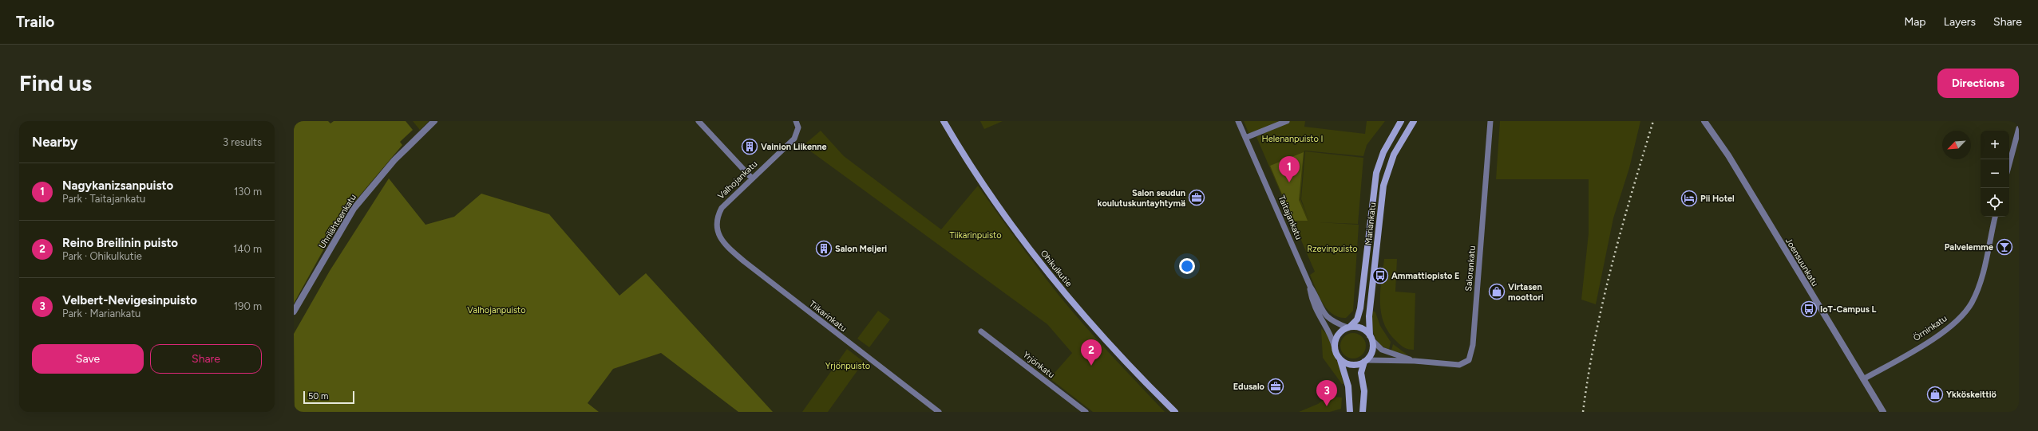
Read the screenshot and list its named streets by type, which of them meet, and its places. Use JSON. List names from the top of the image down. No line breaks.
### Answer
{"streets":{"main road":["Mariankatu","Ohikulkutie"],"street":["Valhojankatu","Taitajankatu","Uhrilähteenkatu","Joensuunkatu","Salorankatu","Tiikarinkatu","Örninkatu","Yrjönkatu"]},"crossings":[["Valhojankatu","Tiikarinkatu"],["Taitajankatu","Mariankatu"],["Taitajankatu","Salorankatu"],["Mariankatu","Salorankatu"],["Joensuunkatu","Örninkatu"]],"parks":["Helenanpuisto I","Tiikarinpuisto","Rzevinpuisto","Valhojanpuisto","Yrjönpuisto"],"places":{"building":["Vainion Liikenne","Salon Meijeri"],"office":["Salon seudun koulutuskuntayhtymä","Edusalo"],"hotel":["Pii Hotel"],"bar":["Palvelemme"],"bus stop":["Ammattiopisto E","IoT-Campus L"],"shop":["Virtasen moottori","Ykköskeittiö"]},"scale_bar":"50 m","north":"bottom left","page":{"header":"Trailo","nav":["Map","Layers","Share"],"buttons":["Directions",["Save","Share"]],"title":"Find us","heading":["Nearby","3 results"],"map_buttons":["+","−"],"pins":["1","2","3"],"list":[{"mark":"1","name":"Nagykanizsanpuisto","note":"Park · Taitajankatu","value":"130 m"},{"mark":"2","name":"Reino Breilinin puisto","note":"Park · Ohikulkutie","value":"140 m"},{"mark":"3","name":"Velbert-Nevigesinpuisto","note":"Park · Mariankatu","value":"190 m"}],"scale":"50 m"}}
